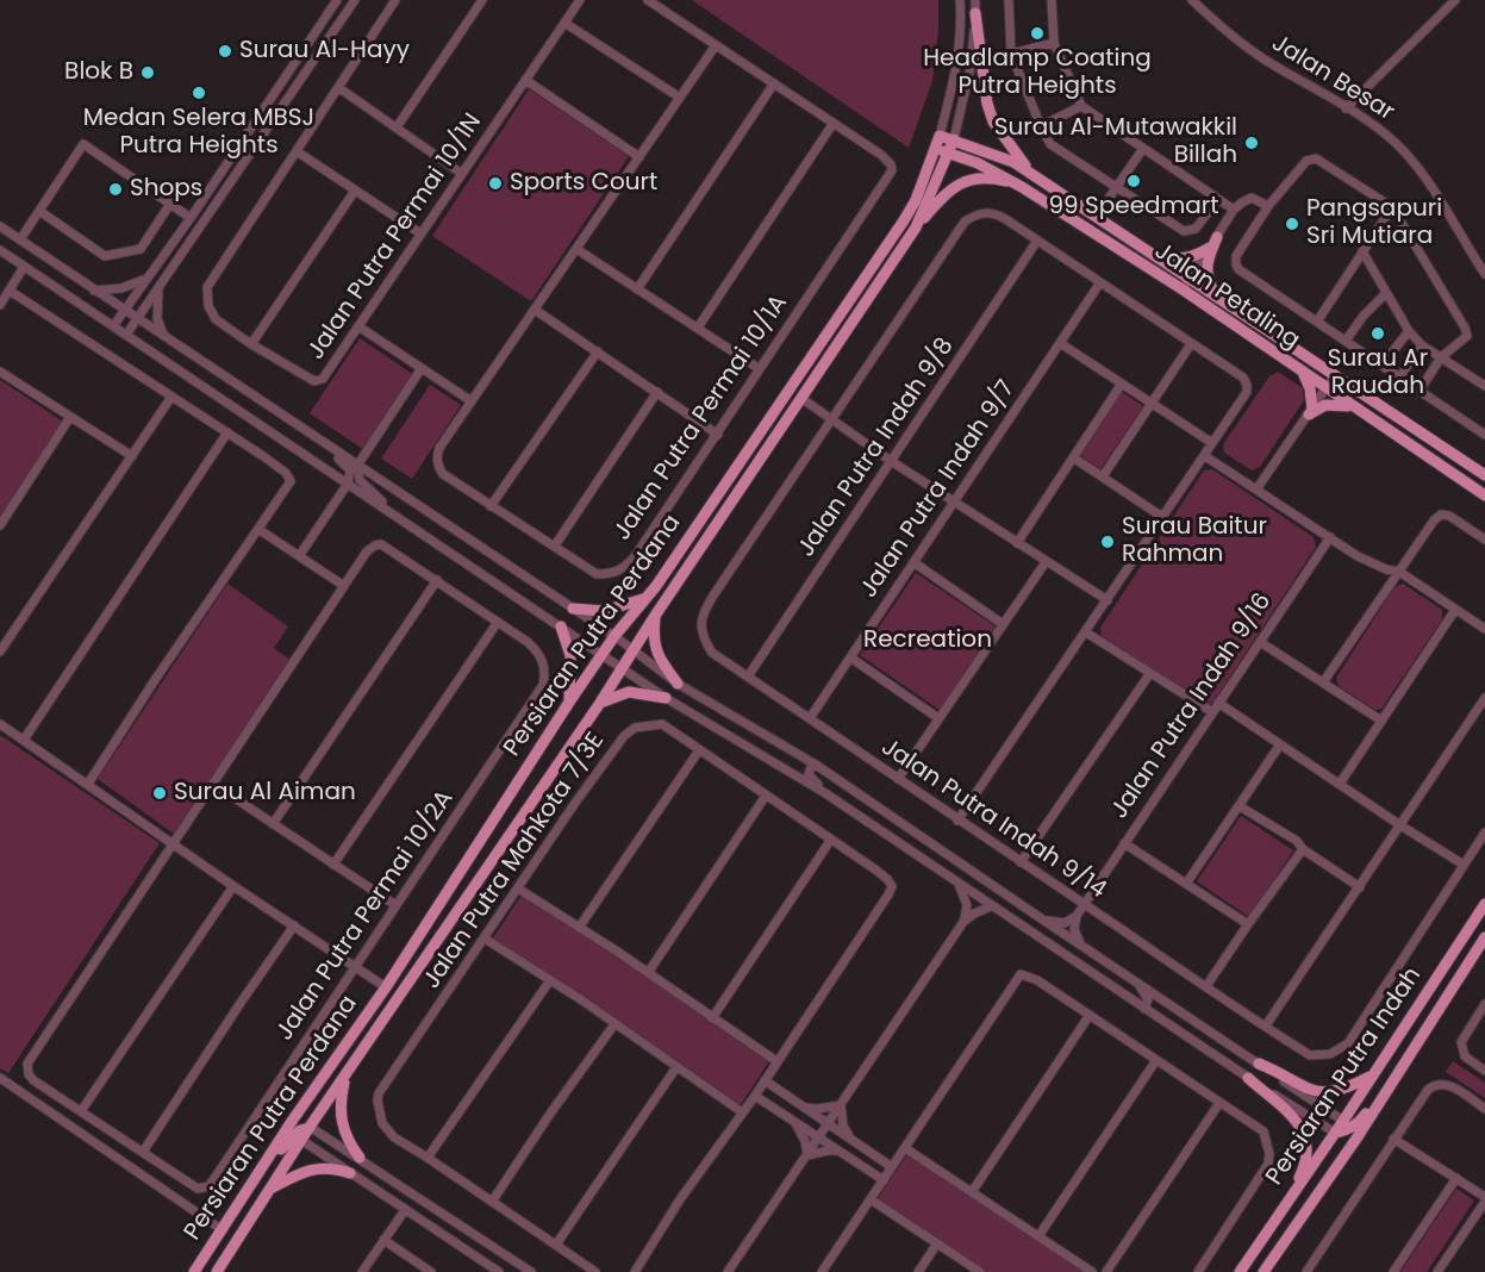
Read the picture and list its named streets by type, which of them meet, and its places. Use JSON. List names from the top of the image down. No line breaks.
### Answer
{"streets":{"main road":["Jalan Petaling","Persiaran Putra Perdana","Persiaran Putra Indah"],"street":["Jalan Besar","Jalan Putra Permai 10/1N","Jalan Putra Permai 10/1A","Jalan Putra Indah 9/8","Jalan Putra Indah 9/7","Jalan Putra Indah 9/16","Jalan Putra Indah 9/14","Jalan Putra Mahkota 7/3E","Jalan Putra Permai 10/2A"]},"crossings":[["Jalan Petaling","Persiaran Putra Perdana"],["Jalan Putra Indah 9/8","Jalan Putra Indah 9/14"],["Jalan Putra Indah 9/7","Jalan Putra Indah 9/14"],["Jalan Putra Indah 9/16","Jalan Putra Indah 9/14"]],"parks":["Recreation"],"places":["Headlamp Coating Putra Heights","Surau Al-Hayy","Blok B","Medan Selera MBSJ Putra Heights","Surau Al-Mutawakkil Billah","99 Speedmart","Sports Court","Shops","Pangsapuri Sri Mutiara","Surau Ar Raudah","Surau Baitur Rahman","Surau Al Aiman"]}
